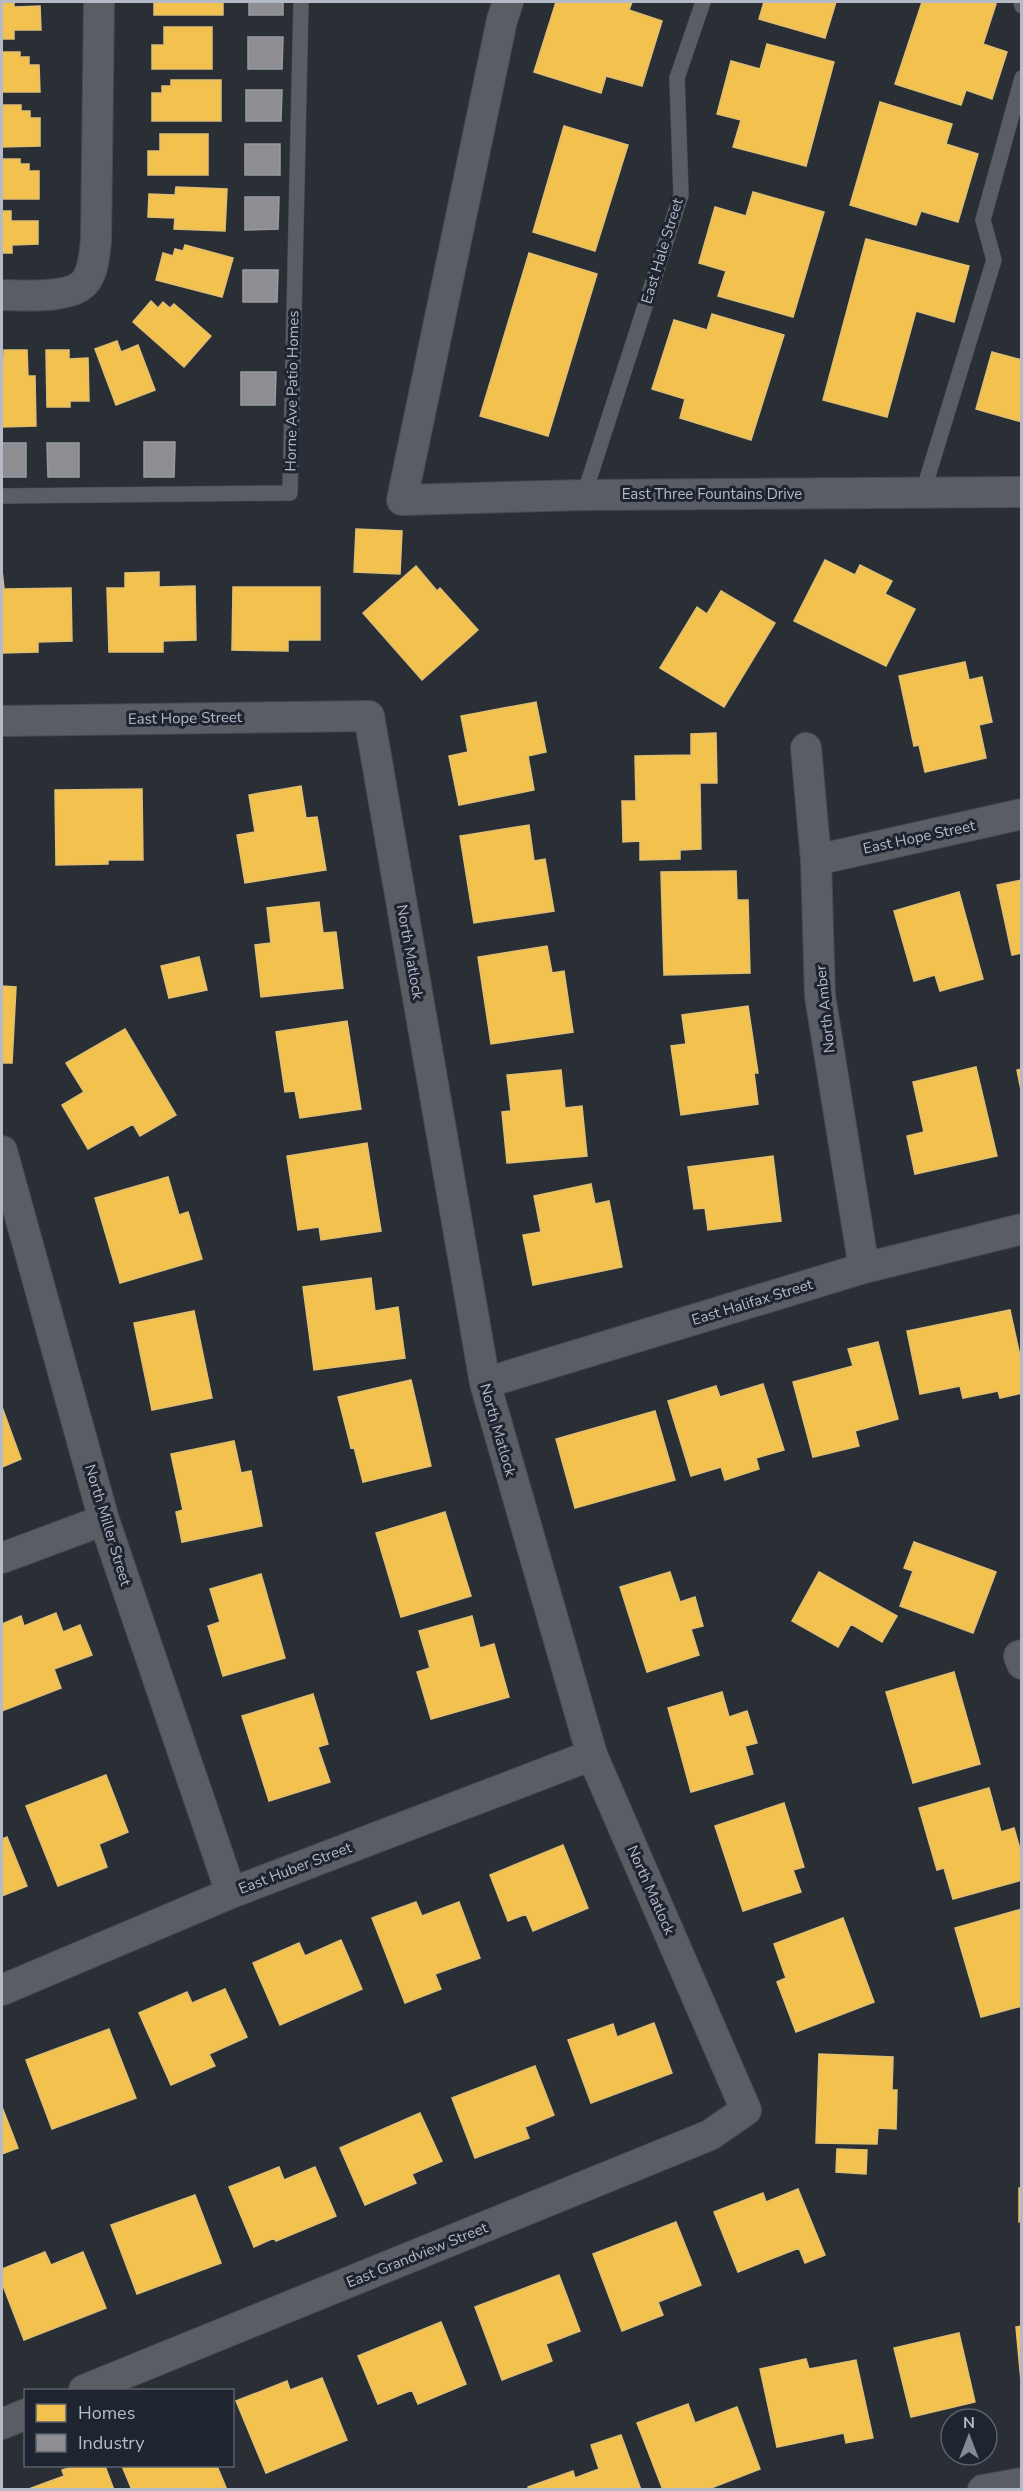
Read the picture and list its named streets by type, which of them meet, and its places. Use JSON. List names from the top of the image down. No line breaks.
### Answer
{"streets":{"street":["East Three Fountains Drive","East Hope Street","North Matlock","North Amber","East Halifax Street","North Miller Street","East Huber Street","East Grandview Street"],"lane":["East Hale Street","Horne Ave Patio Homes"]},"crossings":[["East Hale Street","East Three Fountains Drive"],["East Hope Street","North Matlock"],["East Hope Street","North Amber"],["North Matlock","East Halifax Street"],["North Matlock","East Huber Street"],["North Matlock","East Grandview Street"],["North Amber","East Halifax Street"],["North Miller Street","East Huber Street"]],"legend":["Homes","Industry"],"north":"top"}
